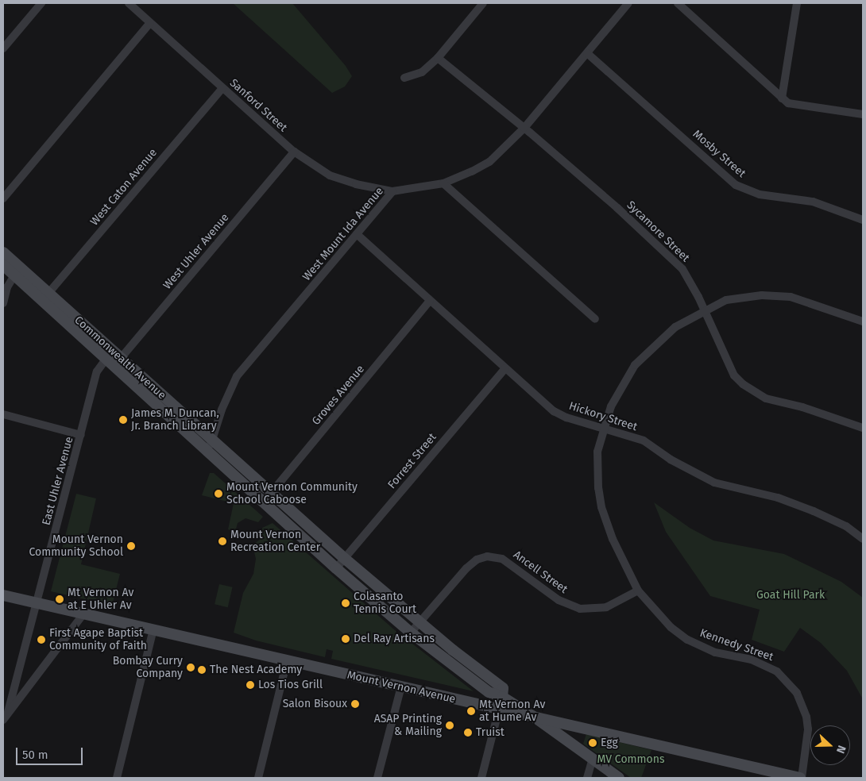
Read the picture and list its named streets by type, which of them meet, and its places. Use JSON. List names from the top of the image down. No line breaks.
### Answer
{"streets":{"street":["Sanford Street","Mosby Street","West Caton Avenue","Sycamore Street","West Mount Ida Avenue","West Uhler Avenue","Commonwealth Avenue","Groves Avenue","Hickory Street","Forrest Street","East Uhler Avenue","Ancell Street","Kennedy Street","Mount Vernon Avenue"]},"crossings":[["Sanford Street","West Caton Avenue"],["Sanford Street","West Mount Ida Avenue"],["Sanford Street","West Uhler Avenue"],["Mosby Street","West Mount Ida Avenue"],["West Caton Avenue","Commonwealth Avenue"],["Sycamore Street","West Mount Ida Avenue"],["Sycamore Street","Kennedy Street"],["West Mount Ida Avenue","Commonwealth Avenue"],["West Mount Ida Avenue","Hickory Street"],["West Uhler Avenue","Commonwealth Avenue"],["Commonwealth Avenue","Groves Avenue"],["Commonwealth Avenue","Forrest Street"],["Commonwealth Avenue","East Uhler Avenue"],["Commonwealth Avenue","Ancell Street"],["Commonwealth Avenue","Mount Vernon Avenue"],["Groves Avenue","Hickory Street"],["Hickory Street","Forrest Street"],["Hickory Street","Kennedy Street"],["East Uhler Avenue","Mount Vernon Avenue"],["Ancell Street","Kennedy Street"],["Kennedy Street","Mount Vernon Avenue"]],"parks":["Goat Hill Park","MV Commons"],"places":["James M. Duncan, Jr. Branch Library","Mount Vernon Community School Caboose","Mount Vernon Recreation Center","Mount Vernon Community School","Mt Vernon Av at E Uhler Av","Colasanto Tennis Court","Del Ray Artisans","First Agape Baptist Community of Faith","Bombay Curry Company","The Nest Academy","Los Tios Grill","Salon Bisoux","Mt Vernon Av at Hume Av","ASAP Printing & Mailing","Truist","Egg"],"scale_bar":"50 m","north":"right"}
